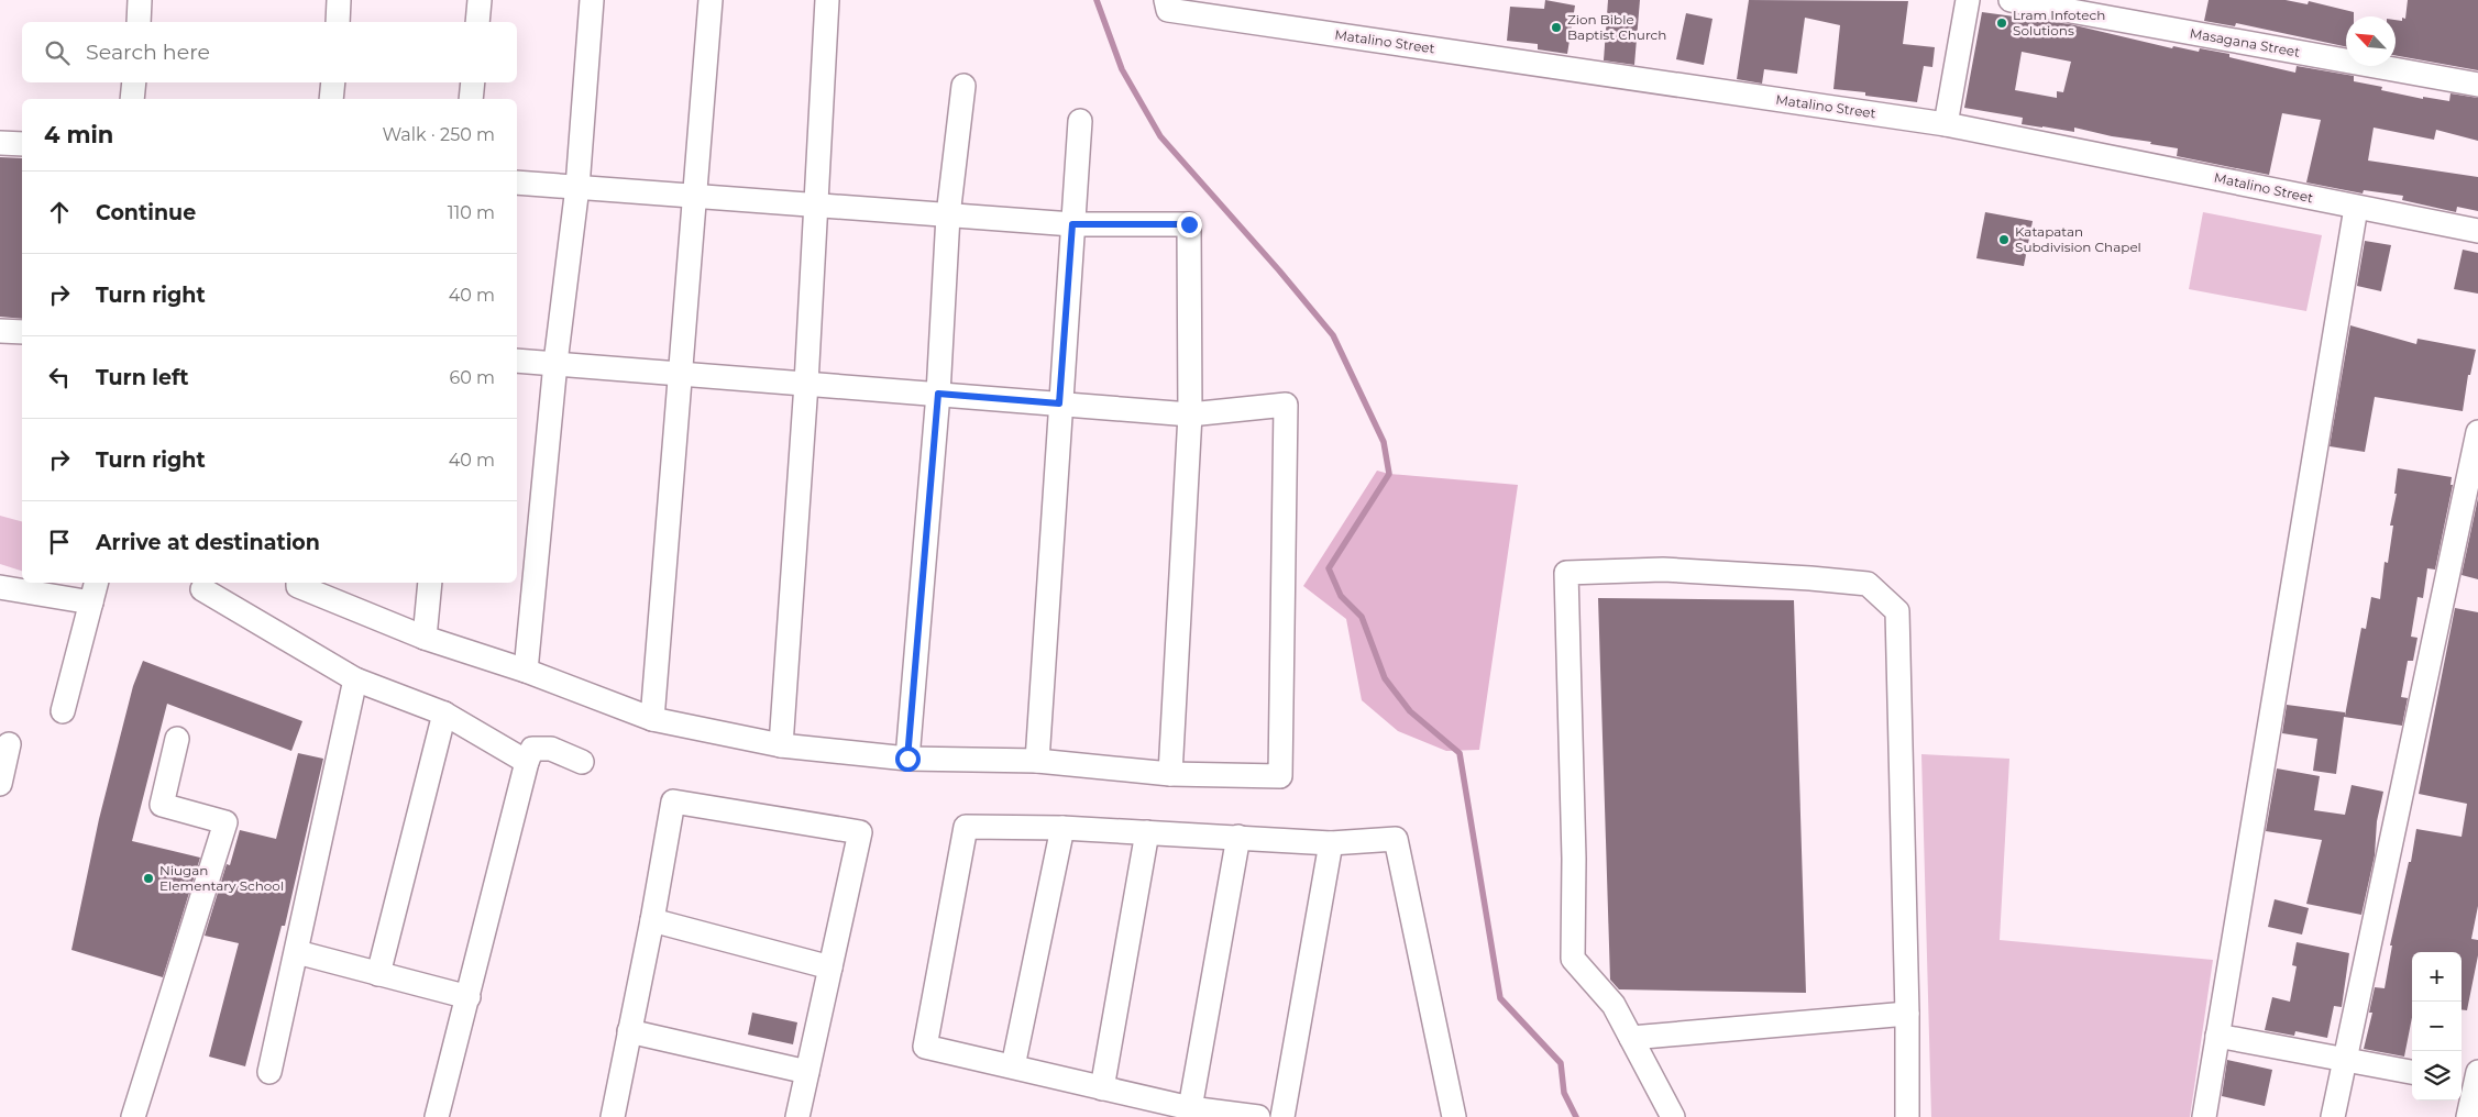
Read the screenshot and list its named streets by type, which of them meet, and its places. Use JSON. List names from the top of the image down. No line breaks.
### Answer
{"streets":{"street":["Matalino Street","Masagana Street"]},"places":["Lram Infotech Solutions","Zion Bible Baptist Church","Katapatan Subdivision Chapel","Niugan Elementary School"],"north":"top left","page":{"search":"Search here","heading":["4 min","Walk · 250 m"],"list":[["Continue","110 m"],["Turn right","40 m"],["Turn left","60 m"],["Turn right","40 m"],"Arrive at destination"],"map_buttons":["+","−"]}}
